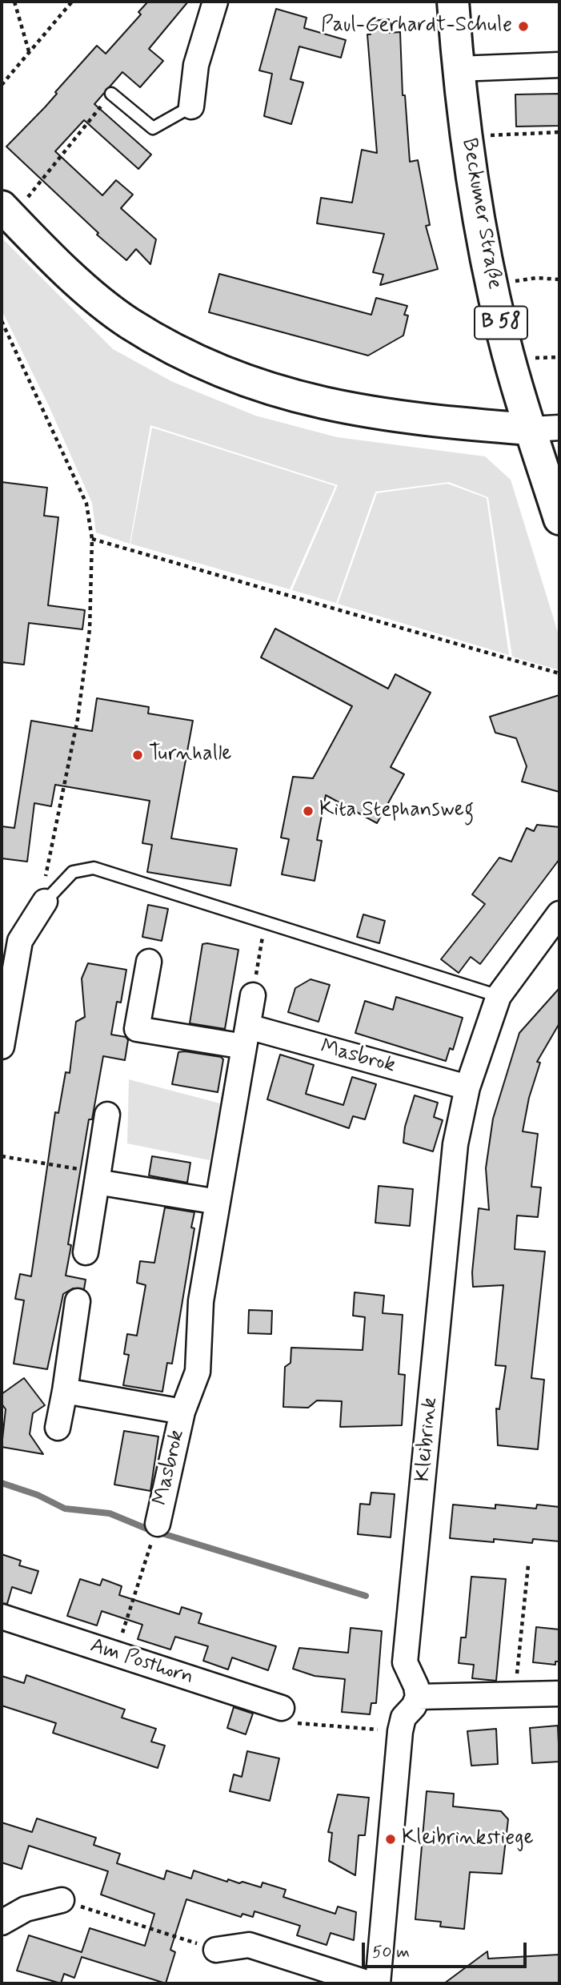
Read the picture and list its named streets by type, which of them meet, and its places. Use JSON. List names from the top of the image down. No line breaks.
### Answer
{"streets":{"main road":["Beckumer Straße","B 58"],"street":["Masbrok","Kleibrink","Am Posthorn"]},"crossings":[["Masbrok","Kleibrink"]],"places":["Paul-Gerhardt-Schule","Turnhalle","Kita Stephansweg","Kleibrinkstiege"],"scale_bar":"50 m"}
